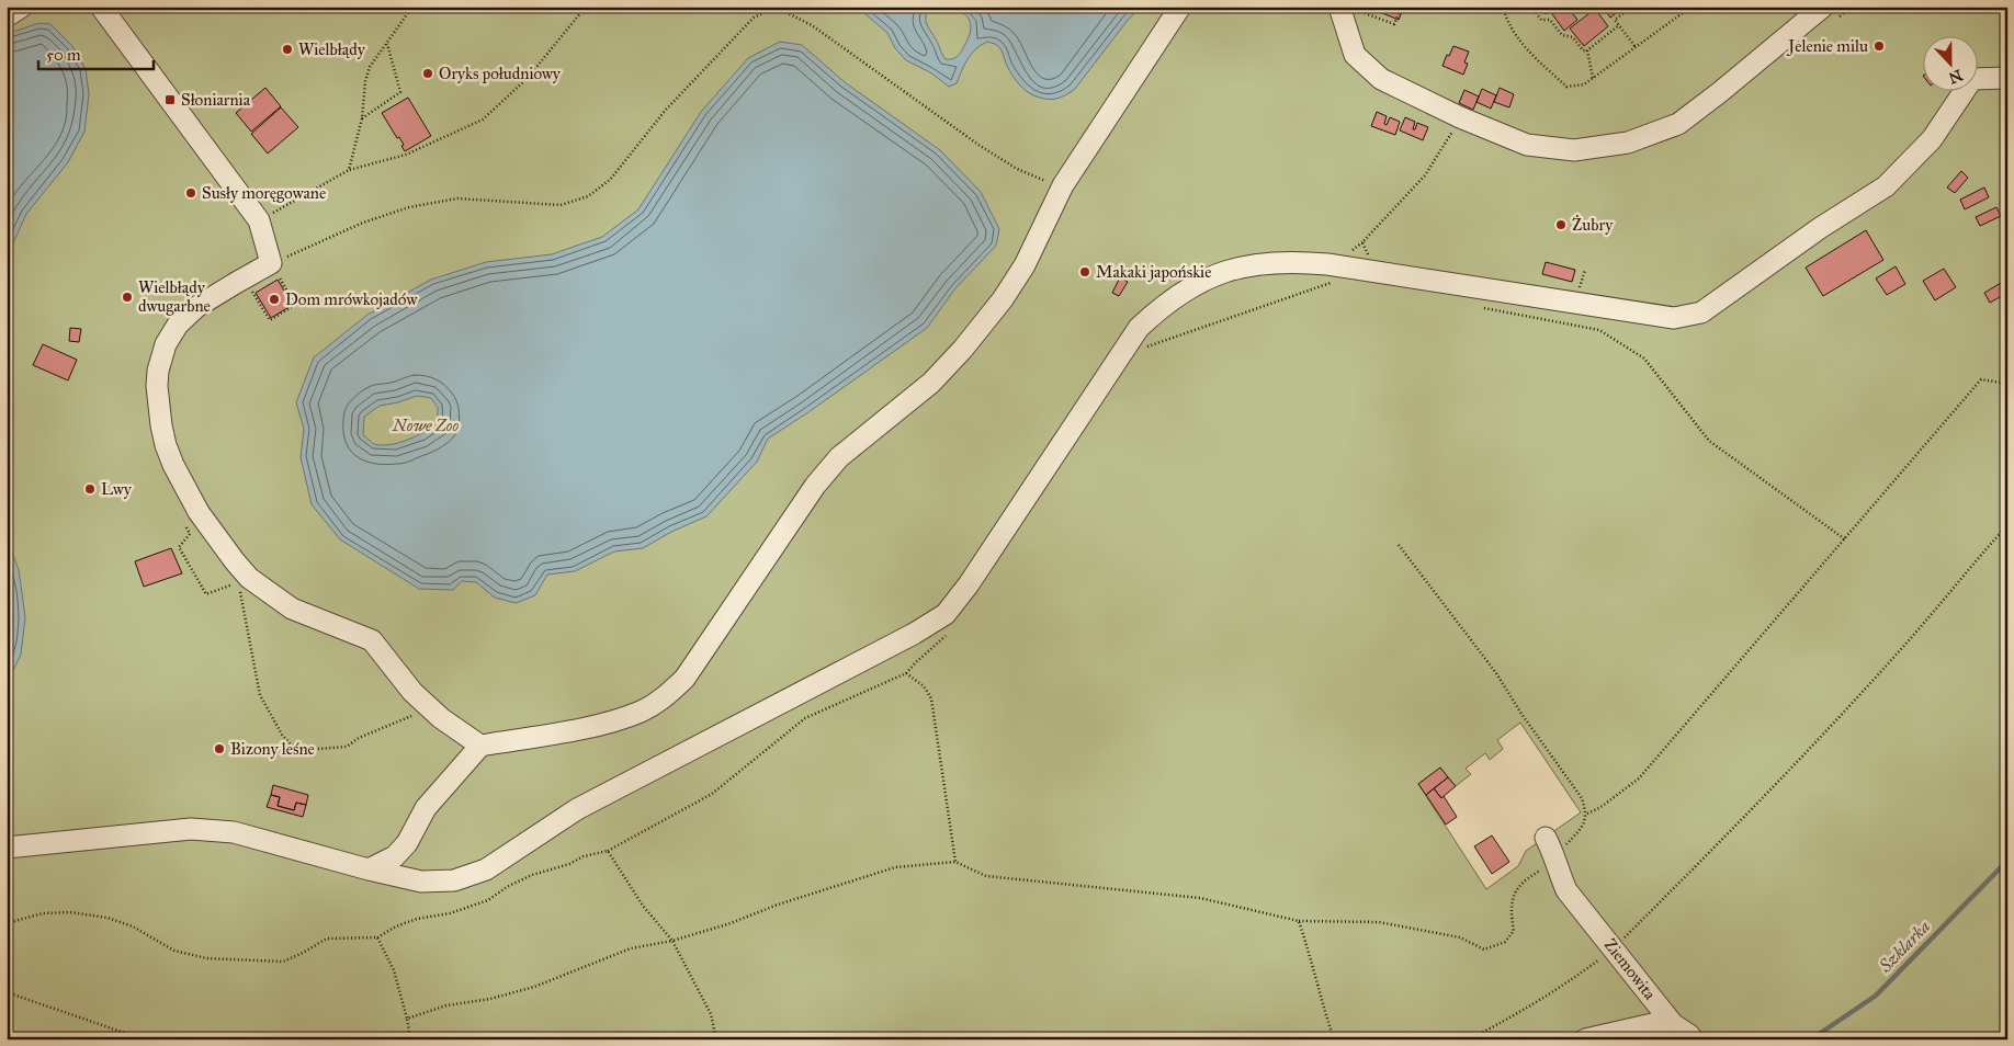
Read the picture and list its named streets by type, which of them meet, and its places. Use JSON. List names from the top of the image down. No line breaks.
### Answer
{"streets":{"street":["Ziemowita"]},"water":["Szklarka"],"parks":["Nowe Zoo"],"places":{"other":["Jelenie milu","Wielbłądy","Oryks południowy","Susły moręgowane","Żubry","Makaki japońskie","Wielbłądy dwugarbne","Dom mrówkojadów","Lwy","Bizony leśne"],"transit":["Słoniarnia"]},"scale_bar":"50 m","north":"bottom"}
